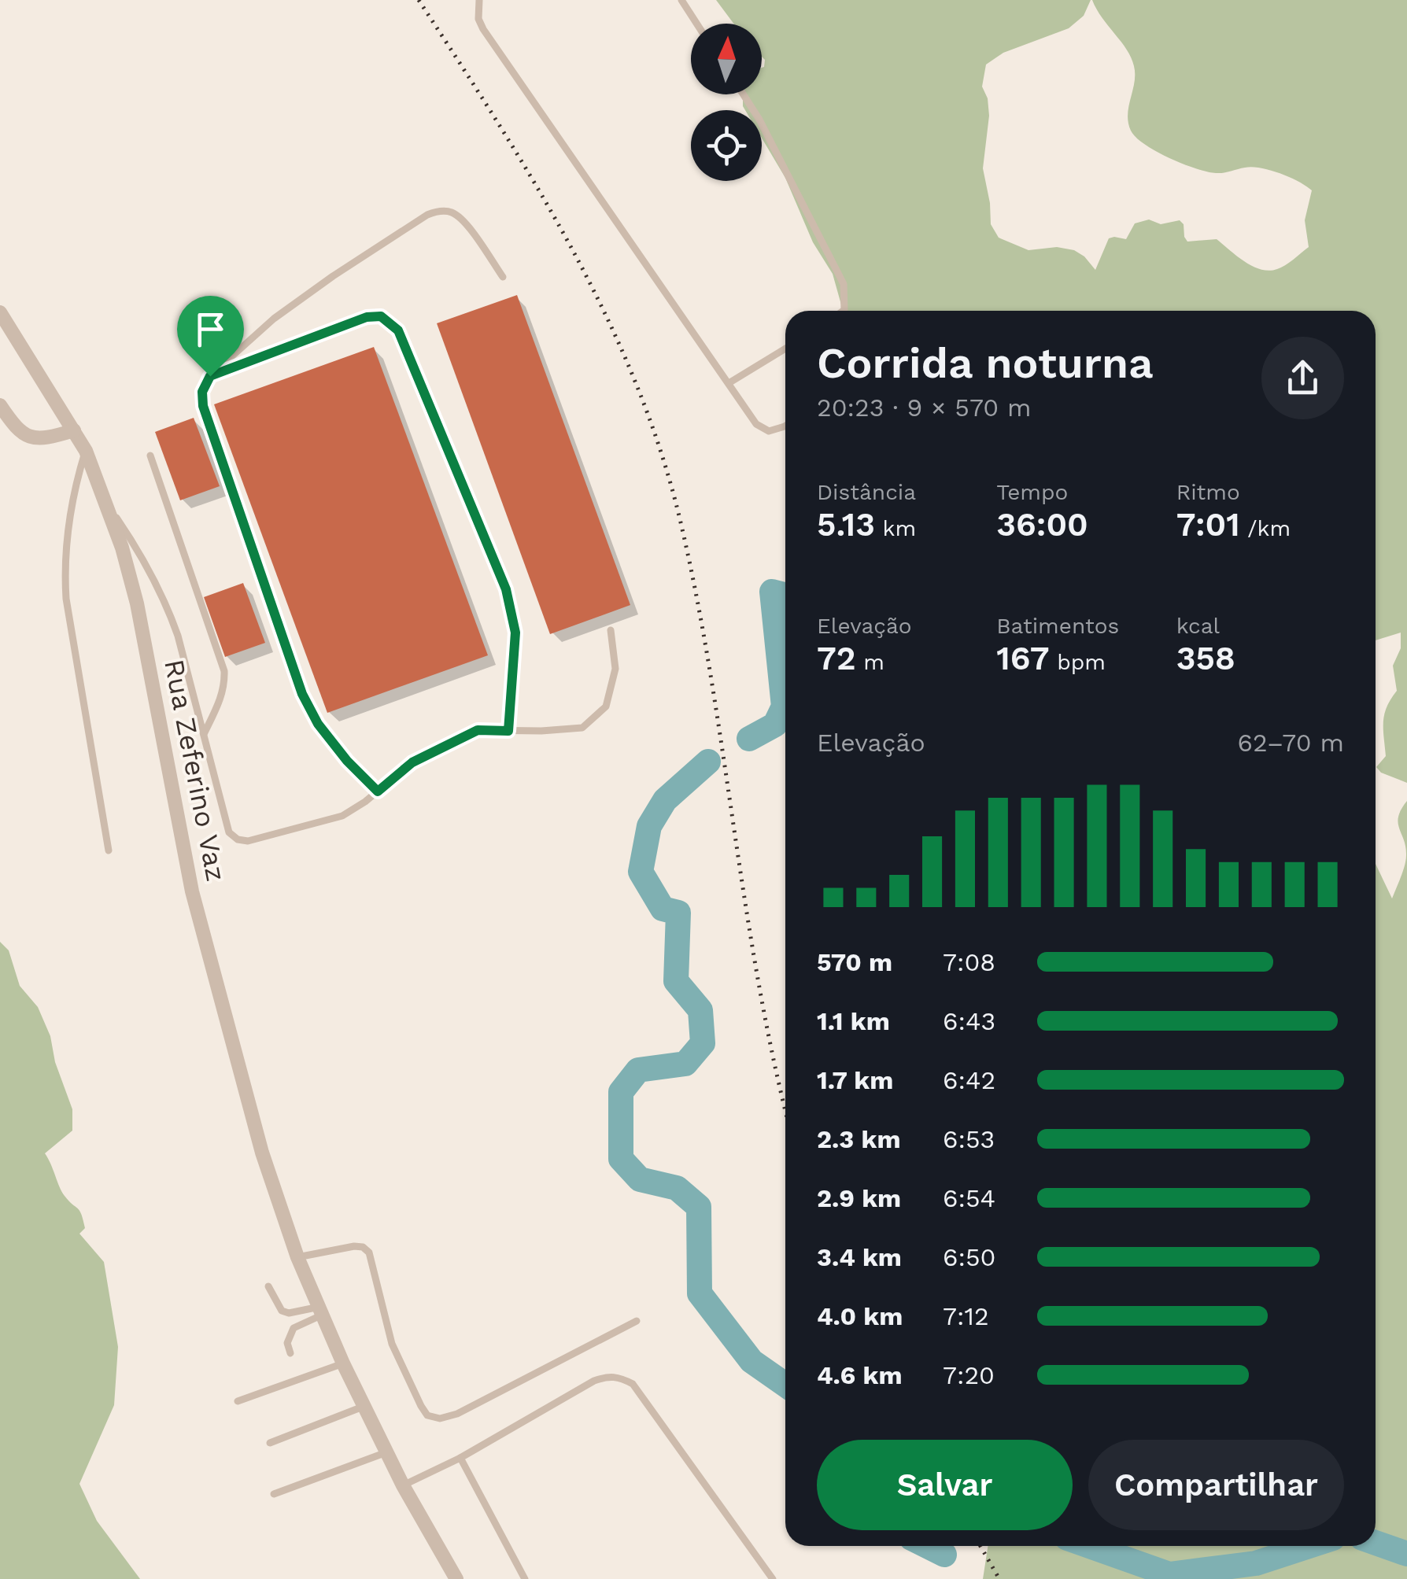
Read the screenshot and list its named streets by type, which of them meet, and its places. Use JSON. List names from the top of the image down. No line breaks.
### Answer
{"streets":{"street":["Rua Zeferino Vaz"]},"north":"top","page":{"heading":["Corrida noturna","20:23 · 9 × 570 m"],"stats":[["Distância","5.13 km"],["Tempo","36:00"],["Ritmo","7:01 /km"],["Elevação","72 m"],["Batimentos","167 bpm"],["kcal","358"]],"chart":["Elevação","62–70 m"],"list":[{"name":"570 m","note":"7:08"},{"name":"1.1 km","note":"6:43"},{"name":"1.7 km","note":"6:42"},{"name":"2.3 km","note":"6:53"},{"name":"2.9 km","note":"6:54"},{"name":"3.4 km","note":"6:50"},{"name":"4.0 km","note":"7:12"},{"name":"4.6 km","note":"7:20"}],"buttons":["Salvar","Compartilhar"]}}
